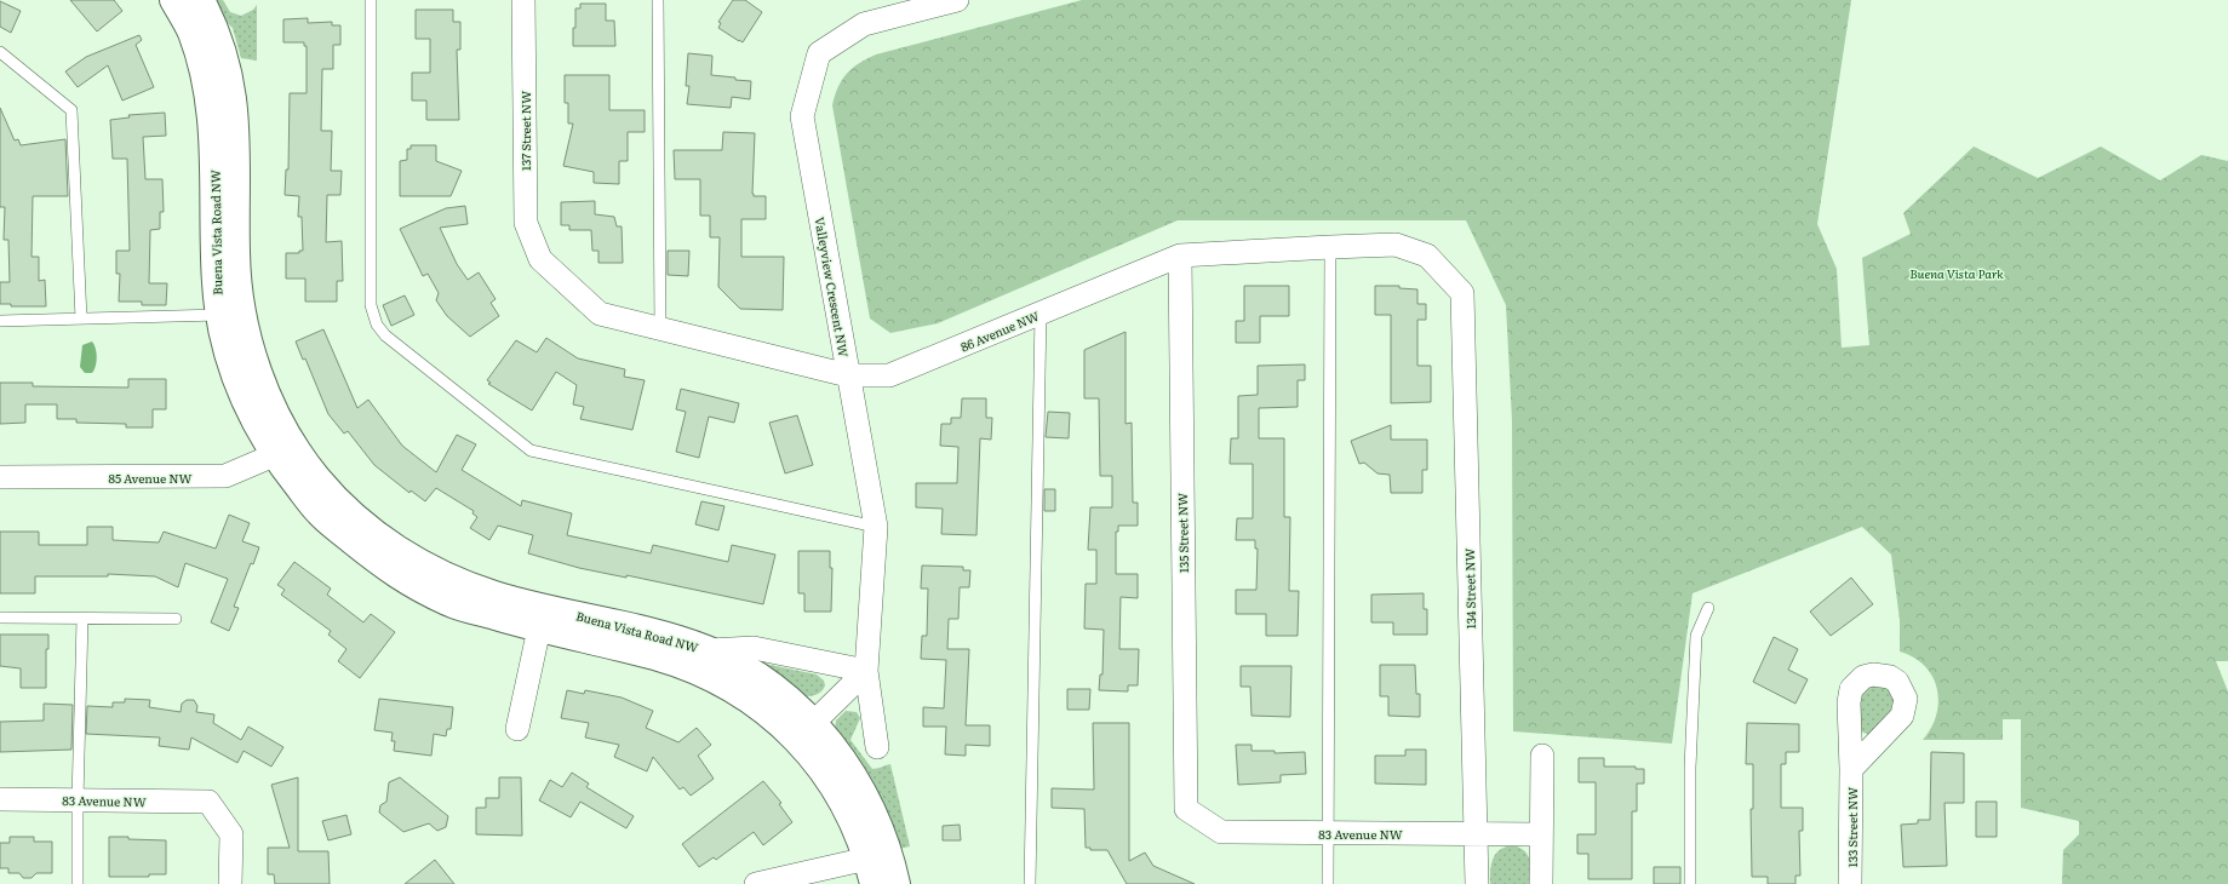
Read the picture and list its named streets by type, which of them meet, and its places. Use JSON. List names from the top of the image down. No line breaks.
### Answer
{"streets":{"street":["137 Street NW","Buena Vista Road NW","Valleyview Crescent NW","86 Avenue NW","85 Avenue NW","135 Street NW","134 Street NW","83 Avenue NW","133 Street NW"]},"crossings":[["137 Street NW","86 Avenue NW"],["Buena Vista Road NW","85 Avenue NW"],["Valleyview Crescent NW","86 Avenue NW"],["86 Avenue NW","135 Street NW"],["86 Avenue NW","134 Street NW"],["135 Street NW","83 Avenue NW"],["134 Street NW","83 Avenue NW"]],"parks":["Buena Vista Park"]}
